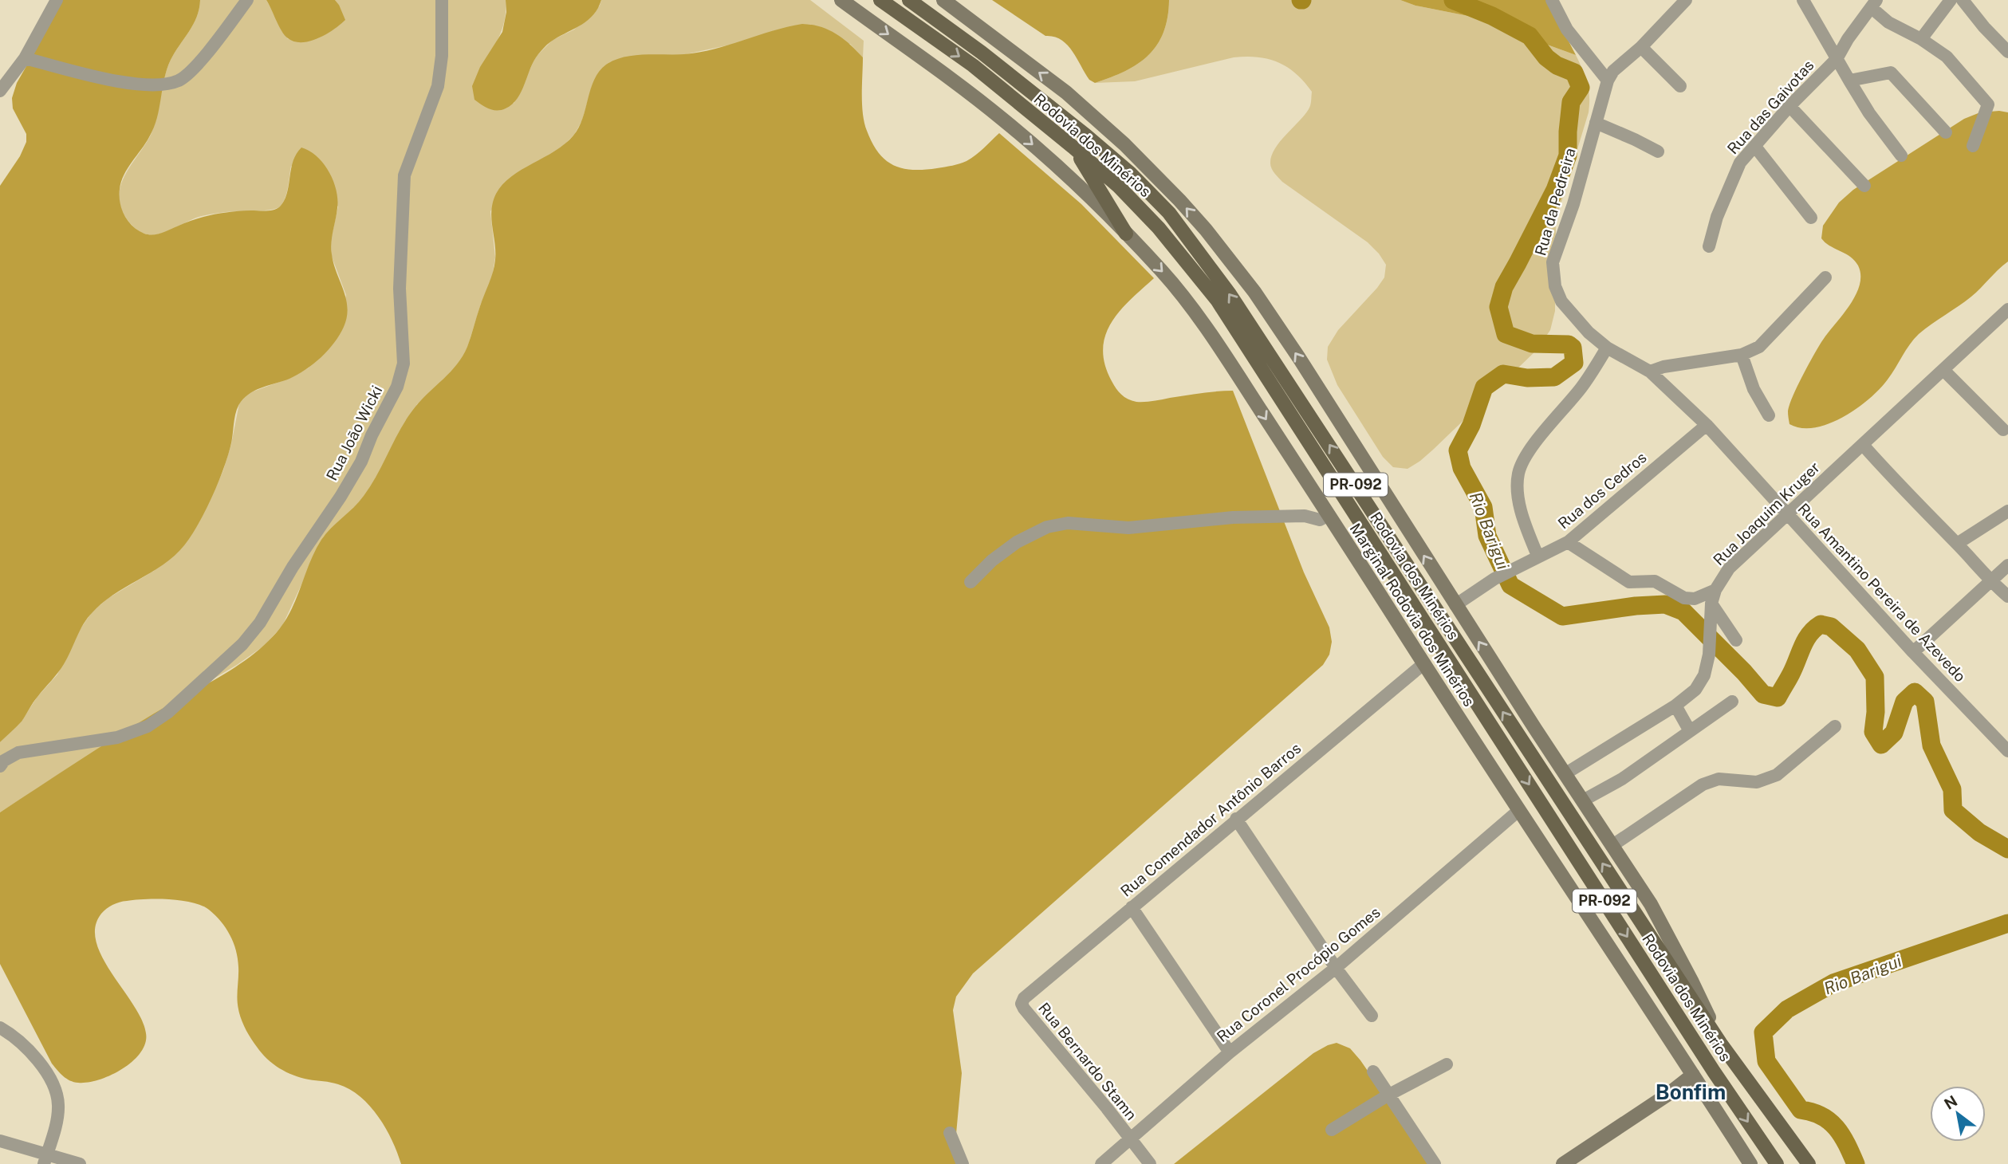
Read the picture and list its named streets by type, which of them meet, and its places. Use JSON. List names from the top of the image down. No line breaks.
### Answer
{"streets":{"main road":["Rodovia dos Minérios","PR-092","Marginal Rodovia dos Minérios"],"street":["Rua das Gaivotas","Rua da Pedreira","Rua João Wicki","Rua dos Cedros","Rua Joaquim Kruger","Rua Amantino Pereira de Azevedo","Rua Comendador Antônio Barros","Rua Coronel Procópio Gomes","Rua Bernardo Stamn"]},"crossings":[["Rua da Pedreira","Rua Amantino Pereira de Azevedo"],["Rua dos Cedros","Rua Amantino Pereira de Azevedo"],["Rua Joaquim Kruger","Rua Amantino Pereira de Azevedo"],["Marginal Rodovia dos Minérios","Rua Comendador Antônio Barros"],["Marginal Rodovia dos Minérios","Rua Coronel Procópio Gomes"],["Rua Comendador Antônio Barros","Rua Bernardo Stamn"],["Rua Coronel Procópio Gomes","Rua Bernardo Stamn"]],"districts":["Bonfim"],"water":["Rio Barigui"],"north":"top left"}
